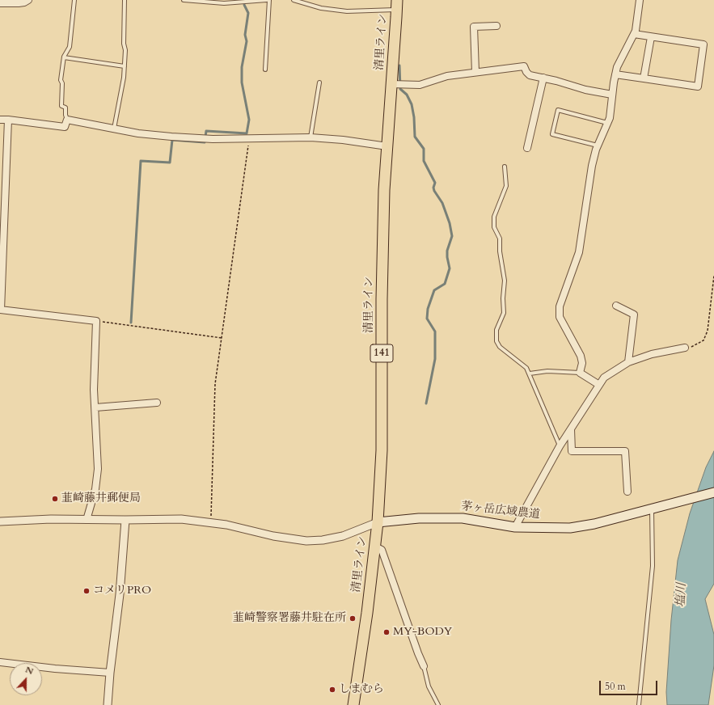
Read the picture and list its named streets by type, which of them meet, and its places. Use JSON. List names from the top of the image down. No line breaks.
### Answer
{"streets":{"highway":["清里ライン","141"],"main road":["茅ヶ岳広域農道"]},"crossings":[["清里ライン","茅ヶ岳広域農道"]],"water":["塩川"],"places":["韮崎藤井郵便局","コメリPRO","韮崎警察署藤井駐在所","MY-BODY","しまむら"],"scale_bar":"50 m","north":"top"}
